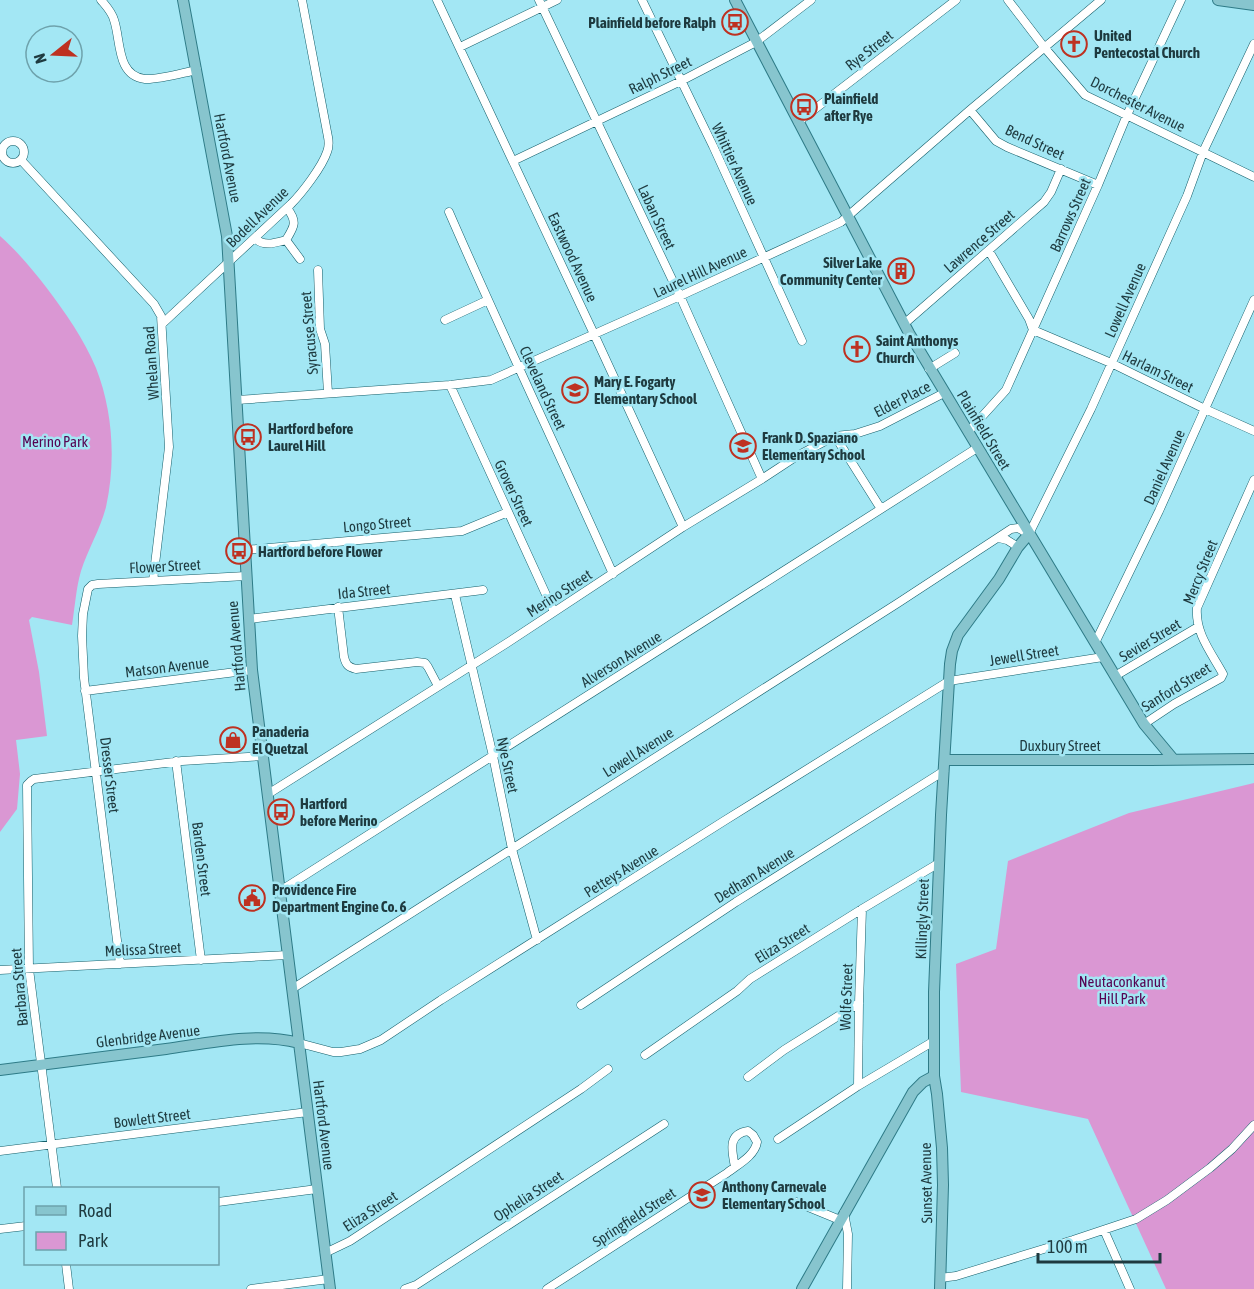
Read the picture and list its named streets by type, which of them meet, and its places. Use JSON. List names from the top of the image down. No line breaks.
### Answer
{"streets":{"main road":["Hartford Avenue","Plainfield Street","Duxbury Street","Killingly Street","Glenbridge Avenue","Sunset Avenue"],"street":["Rye Street","Ralph Street","Dorchester Avenue","Bend Street","Whittier Avenue","Barrows Street","Bodell Avenue","Laban Street","Lawrence Street","Eastwood Avenue","Laurel Hill Avenue","Lowell Avenue","Syracuse Street","Whelan Road","Harlam Street","Cleveland Street","Elder Place","Daniel Avenue","Grover Street","Longo Street","Flower Street","Mercy Street","Ida Street","Merino Street","Sevier Street","Jewell Street","Alverson Avenue","Matson Avenue","Sanford Street","Nye Street","Dresser Street","Barden Street","Petteys Avenue","Dedham Avenue","Eliza Street","Melissa Street","Barbara Street","Wolfe Street","Bowlett Street","Ophelia Street","Springfield Street"]},"crossings":[["Rye Street","Plainfield Street"],["Ralph Street","Whittier Avenue"],["Ralph Street","Laban Street"],["Ralph Street","Eastwood Avenue"],["Ralph Street","Plainfield Street"],["Dorchester Avenue","Barrows Street"],["Dorchester Avenue","Laurel Hill Avenue"],["Dorchester Avenue","Lowell Avenue"],["Bend Street","Barrows Street"],["Bend Street","Lawrence Street"],["Bend Street","Laurel Hill Avenue"],["Hartford Avenue","Bodell Avenue"],["Hartford Avenue","Laurel Hill Avenue"],["Hartford Avenue","Lowell Avenue"],["Hartford Avenue","Longo Street"],["Hartford Avenue","Flower Street"],["Hartford Avenue","Ida Street"],["Hartford Avenue","Merino Street"],["Hartford Avenue","Alverson Avenue"],["Hartford Avenue","Matson Avenue"],["Hartford Avenue","Petteys Avenue"],["Hartford Avenue","Eliza Street"],["Hartford Avenue","Melissa Street"],["Hartford Avenue","Glenbridge Avenue"],["Hartford Avenue","Bowlett Street"],["Whittier Avenue","Laurel Hill Avenue"],["Barrows Street","Harlam Street"],["Barrows Street","Plainfield Street"],["Bodell Avenue","Whelan Road"],["Laban Street","Laurel Hill Avenue"],["Laban Street","Merino Street"],["Lawrence Street","Plainfield Street"],["Eastwood Avenue","Laurel Hill Avenue"],["Eastwood Avenue","Merino Street"],["Laurel Hill Avenue","Syracuse Street"],["Laurel Hill Avenue","Cleveland Street"],["Laurel Hill Avenue","Plainfield Street"],["Laurel Hill Avenue","Grover Street"],["Lowell Avenue","Harlam Street"],["Lowell Avenue","Plainfield Street"],["Lowell Avenue","Nye Street"],["Lowell Avenue","Killingly Street"],["Whelan Road","Flower Street"],["Harlam Street","Daniel Avenue"],["Cleveland Street","Merino Street"],["Elder Place","Plainfield Street"],["Elder Place","Merino Street"],["Plainfield Street","Daniel Avenue"],["Plainfield Street","Sevier Street"],["Plainfield Street","Jewell Street"],["Plainfield Street","Alverson Avenue"],["Plainfield Street","Sanford Street"],["Plainfield Street","Duxbury Street"],["Plainfield Street","Killingly Street"],["Grover Street","Longo Street"],["Grover Street","Merino Street"],["Flower Street","Dresser Street"],["Mercy Street","Sevier Street"],["Mercy Street","Sanford Street"],["Ida Street","Nye Street"],["Merino Street","Nye Street"],["Jewell Street","Petteys Avenue"],["Jewell Street","Killingly Street"],["Alverson Avenue","Nye Street"],["Matson Avenue","Dresser Street"],["Duxbury Street","Dedham Avenue"],["Duxbury Street","Killingly Street"],["Nye Street","Petteys Avenue"],["Dresser Street","Melissa Street"],["Dresser Street","Barbara Street"],["Barden Street","Melissa Street"],["Petteys Avenue","Killingly Street"],["Petteys Avenue","Glenbridge Avenue"],["Dedham Avenue","Killingly Street"],["Killingly Street","Eliza Street"],["Killingly Street","Sunset Avenue"],["Eliza Street","Wolfe Street"],["Melissa Street","Barbara Street"],["Barbara Street","Glenbridge Avenue"],["Barbara Street","Bowlett Street"]],"parks":["Merino Park","Neutaconkanut Hill Park"],"places":{"bus stop":["Plainfield before Ralph","Plainfield after Rye","Hartford before Laurel Hill","Hartford before Flower","Hartford before Merino"],"church":["United Pentecostal Church","Saint Anthonys Church"],"building":["Silver Lake Community Center"],"school or university":["Mary E. Fogarty Elementary School","Frank D. Spaziano Elementary School","Anthony Carnevale Elementary School"],"shop":["Panaderia El Quetzal"],"public building":["Providence Fire Department Engine Co. 6"]},"legend":["Road","Park"],"scale_bar":"100 m","north":"left"}
